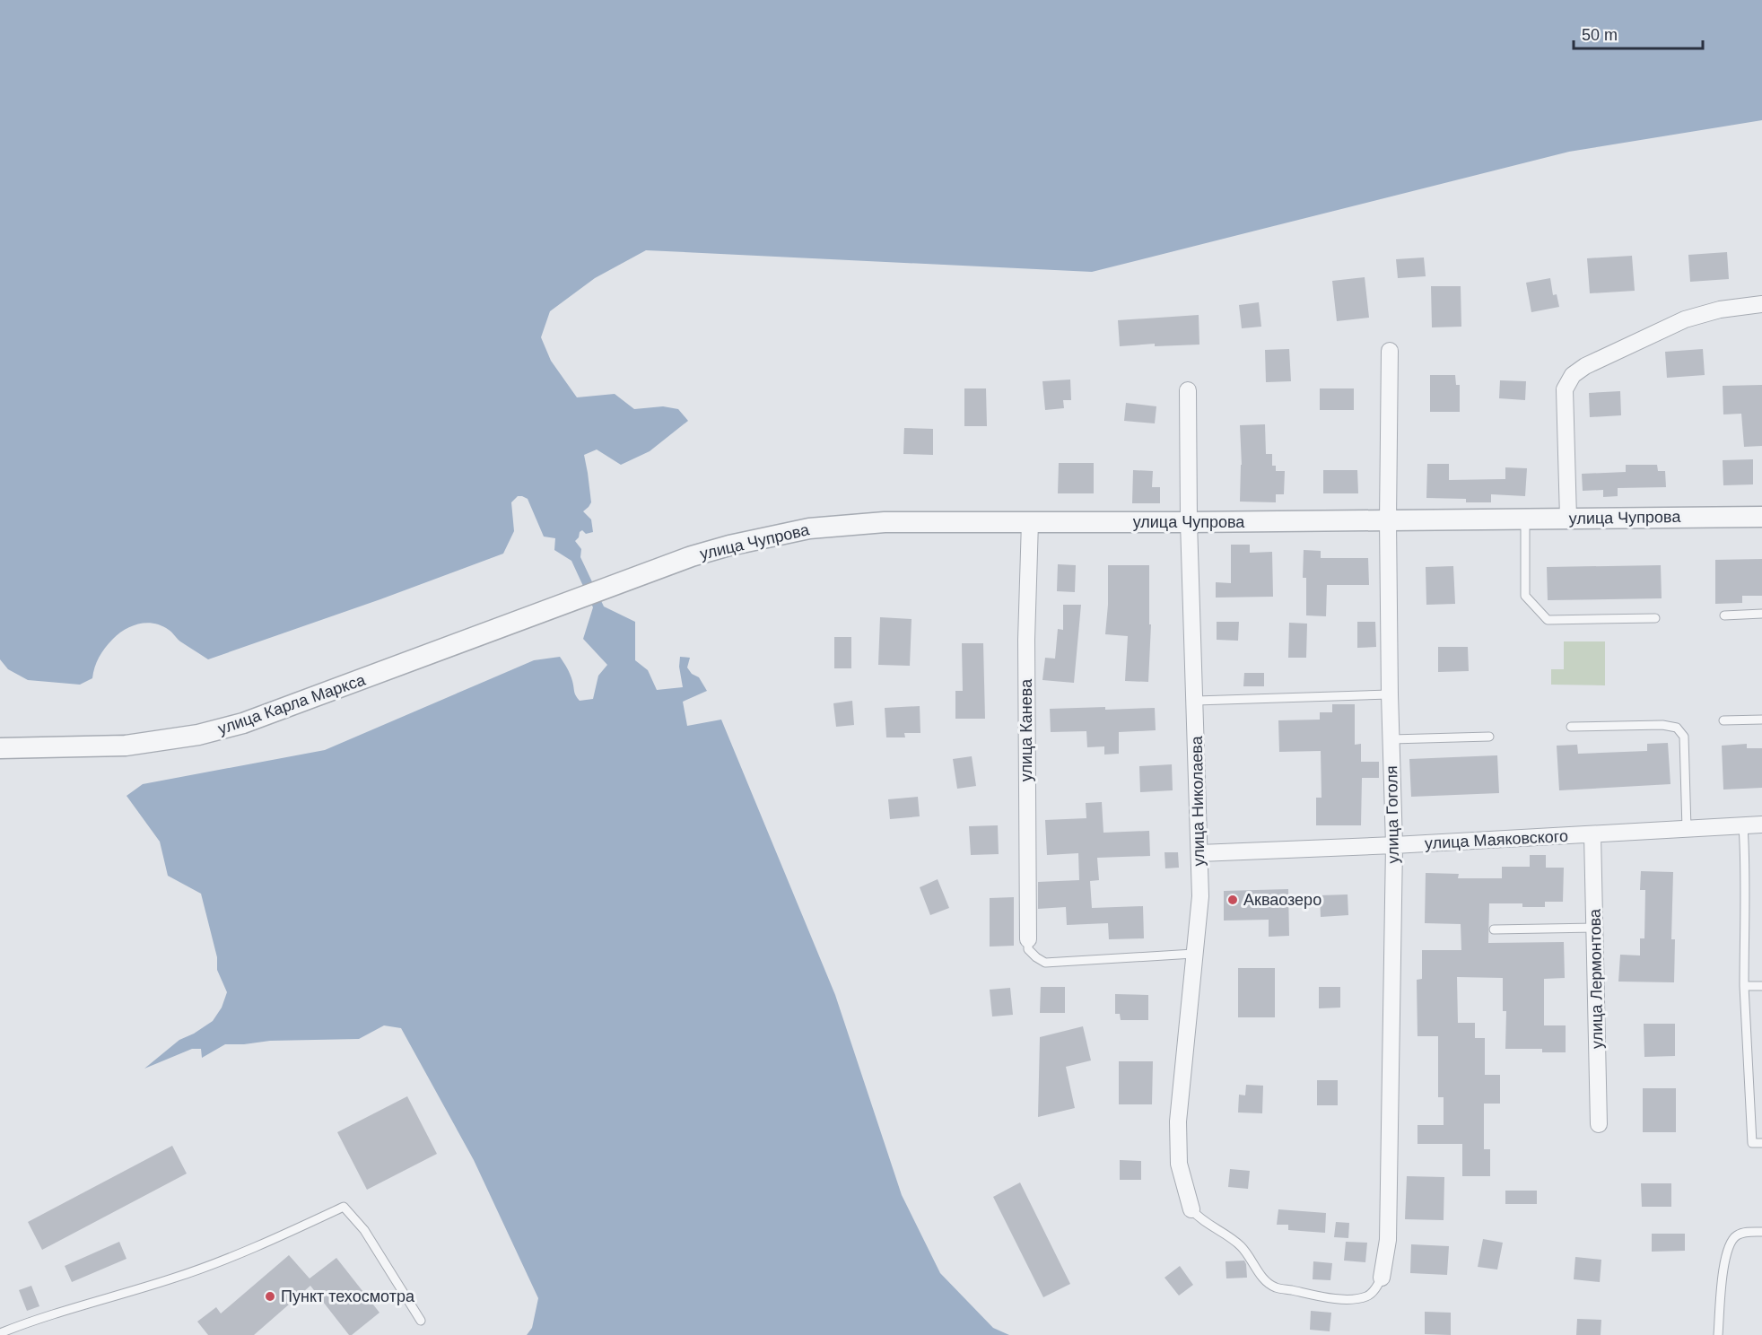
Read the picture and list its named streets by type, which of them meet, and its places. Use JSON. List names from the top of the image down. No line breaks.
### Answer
{"streets":{"street":["улица Чупрова","улица Карла Маркса","улица Канева","улица Николаева","улица Гоголя","улица Маяковского","улица Лермонтова"]},"crossings":[["улица Чупрова","улица Карла Маркса"],["улица Чупрова","улица Канева"],["улица Чупрова","улица Николаева"],["улица Чупрова","улица Гоголя"],["улица Николаева","улица Маяковского"],["улица Гоголя","улица Маяковского"],["улица Маяковского","улица Лермонтова"]],"places":["Акваозеро","Пункт техосмотра"],"scale_bar":"50 m"}
